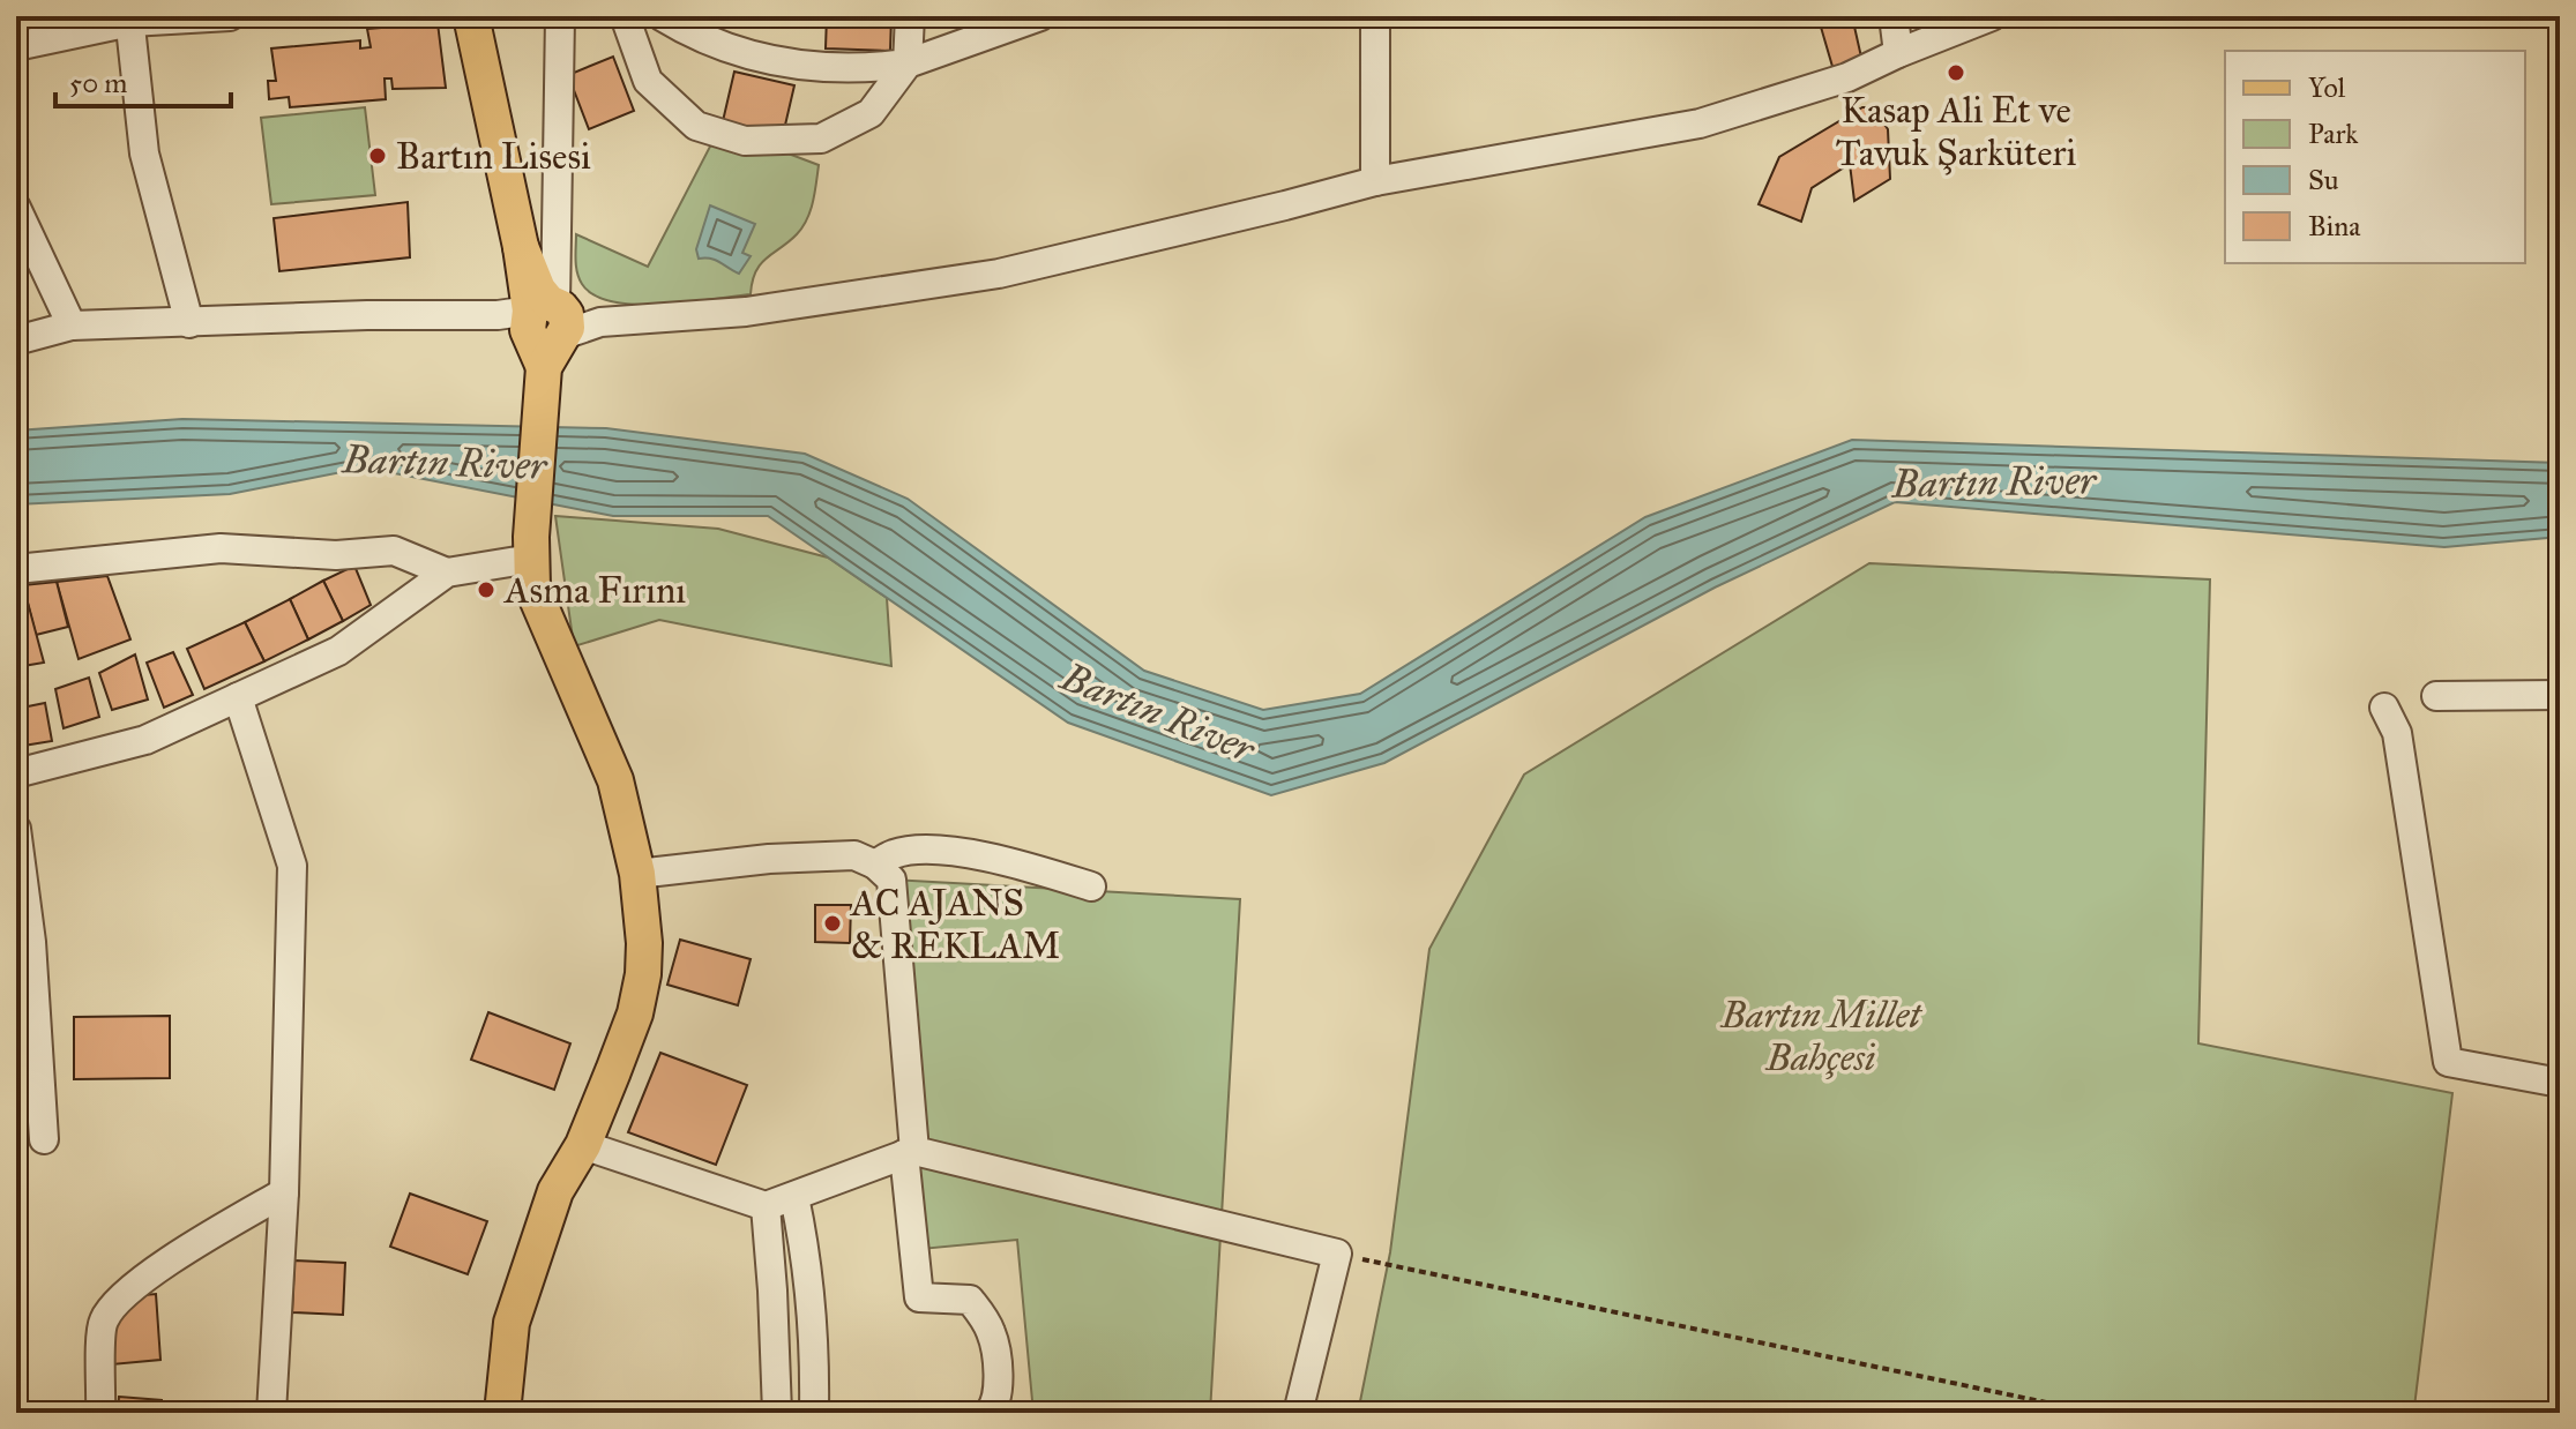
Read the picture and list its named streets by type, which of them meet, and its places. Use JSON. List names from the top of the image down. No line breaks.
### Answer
{"water":["Bartın River"],"parks":["Bartın Millet Bahçesi"],"places":["Kasap Ali Et ve Tavuk Şarküteri","Bartın Lisesi","Asma Fırını","AC AJANS & REKLAM"],"legend":["Yol","Park","Su","Bina"],"scale_bar":"50 m"}
